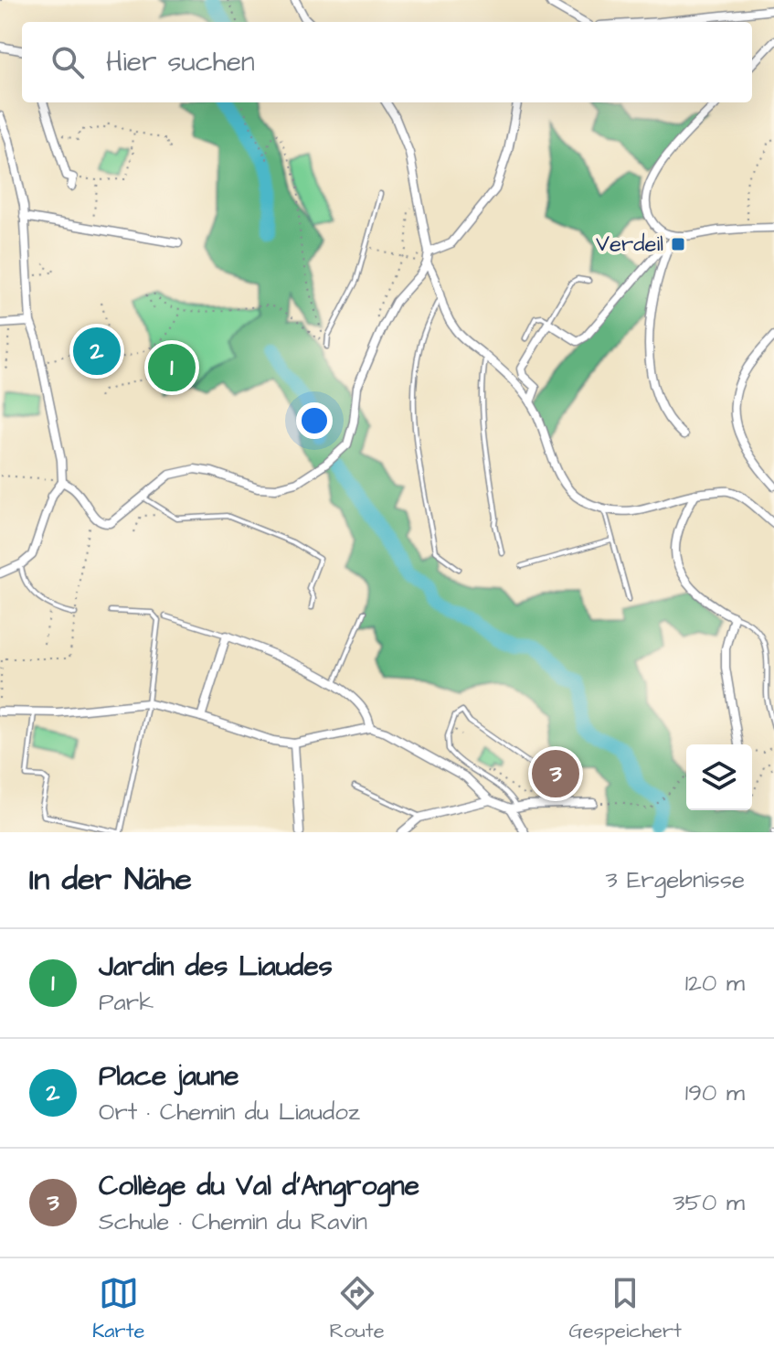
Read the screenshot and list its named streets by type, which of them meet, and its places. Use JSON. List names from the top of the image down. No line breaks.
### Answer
{"places":{"transit":["Verdeil"]},"page":{"search":"Hier suchen","pins":["2","1","3"],"heading":["In der Nähe","3 Ergebnisse"],"list":[{"mark":"1","name":"Jardin des Liaudes","note":"Park","value":"120 m"},{"mark":"2","name":"Place jaune","note":"Ort · Chemin du Liaudoz","value":"190 m"},{"mark":"3","name":"Collège du Val d'Angrogne","note":"Schule · Chemin du Ravin","value":"350 m"}],"nav":["Karte","Route","Gespeichert"]}}
